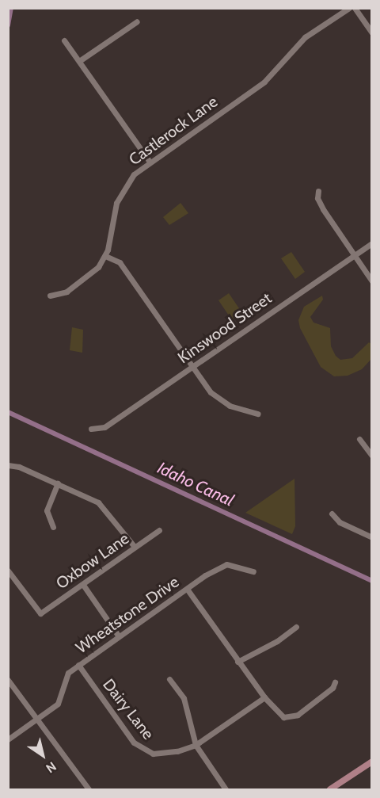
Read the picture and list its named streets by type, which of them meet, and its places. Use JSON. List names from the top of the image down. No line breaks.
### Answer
{"streets":{"street":["Castlerock Lane","Kinswood Street","Oxbow Lane","Wheatstone Drive","Dairy Lane"]},"crossings":[["Wheatstone Drive","Dairy Lane"]],"water":["Idaho Canal"],"north":"bottom right"}
